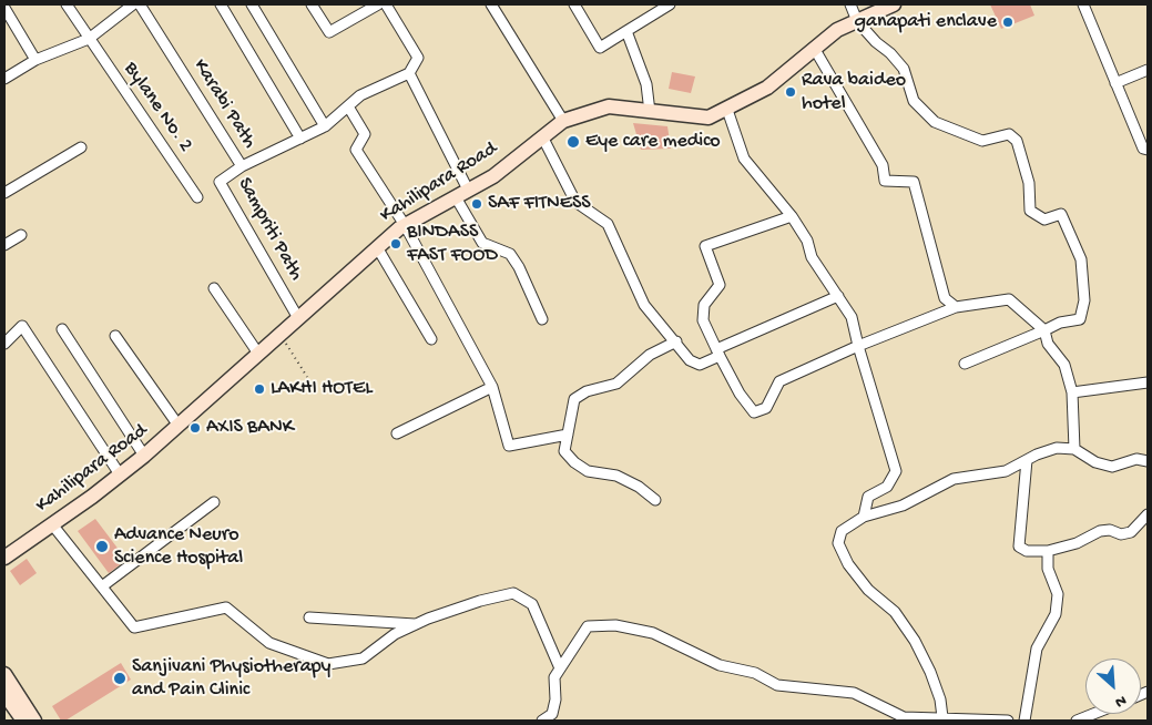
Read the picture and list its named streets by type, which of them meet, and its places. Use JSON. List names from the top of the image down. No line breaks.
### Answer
{"streets":{"main road":["Kahilipara Road"],"street":["Karabi Path","Bylane No. 2","Sampriti Path"]},"crossings":[["Karabi Path","Sampriti Path"],["Kahilipara Road","Sampriti Path"]],"places":["ganapati enclave","Rava baideo hotel","Eye care medico","SAF FITNESS","BINDASS FAST FOOD","LAKHI HOTEL","AXIS BANK","Advance Neuro Science Hospital","Sanjivani Physiotherapy and Pain Clinic"],"north":"bottom right"}
